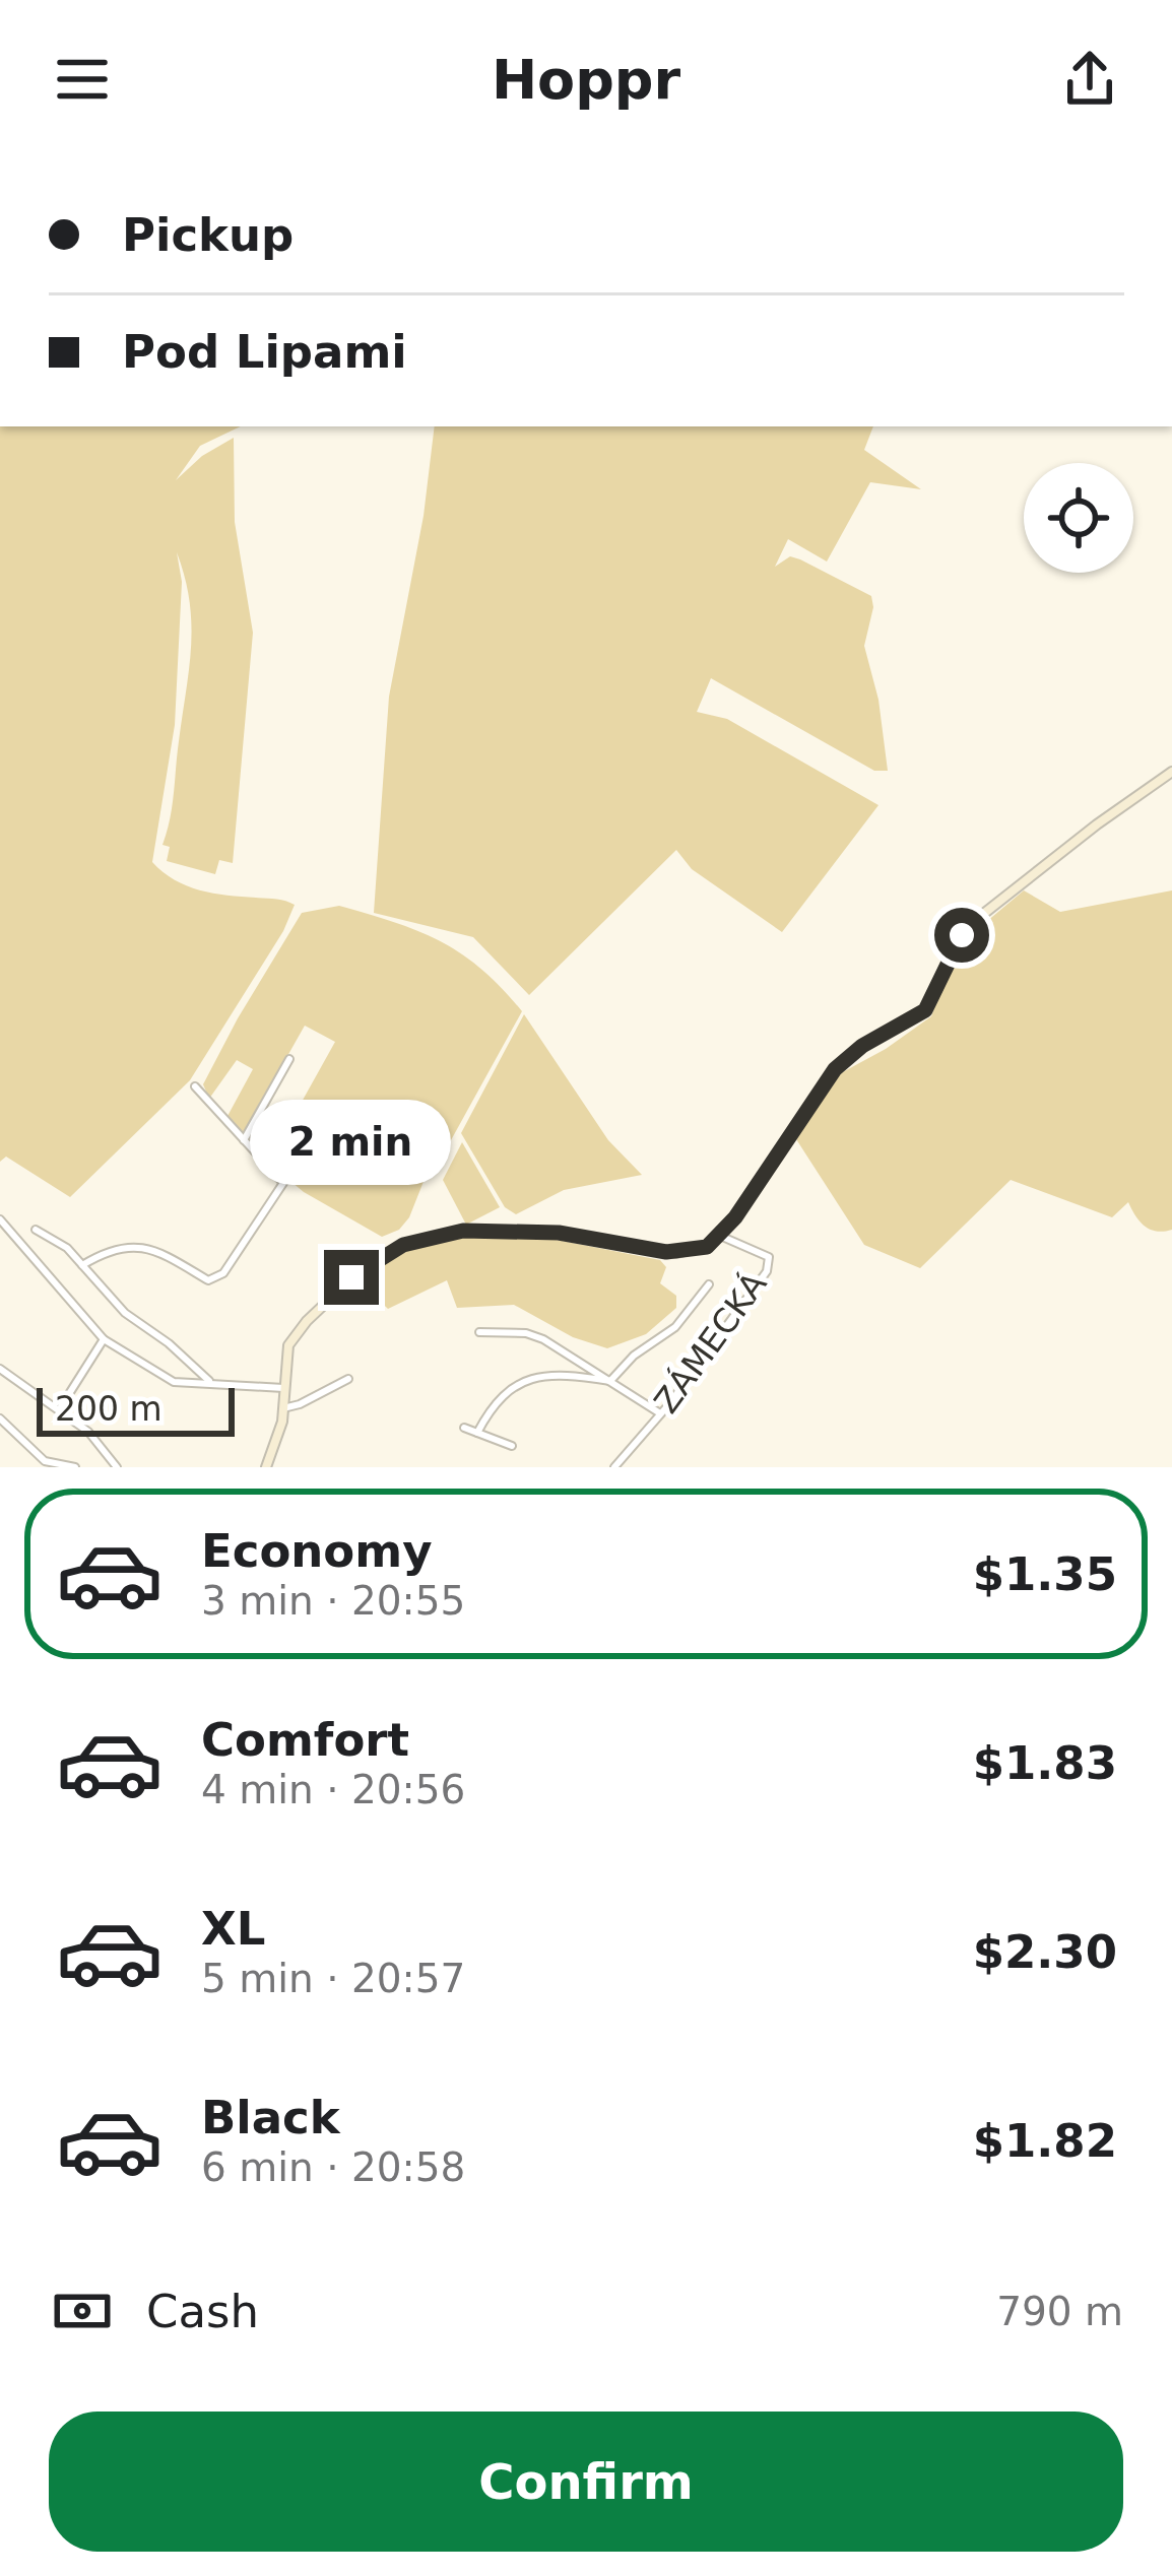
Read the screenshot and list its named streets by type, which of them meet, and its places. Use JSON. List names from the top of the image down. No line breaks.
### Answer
{"streets":{"street":["ZÁMECKÁ"]},"scale_bar":"200 m","page":{"header":"Hoppr","banner":["Pickup","Pod Lipami"],"bubble":"2 min","scale":"200 m","list":[{"name":"Economy","note":"3 min · 20:55","value":"$1.35"},{"name":"Comfort","note":"4 min · 20:56","value":"$1.83"},{"name":"XL","note":"5 min · 20:57","value":"$2.30"},{"name":"Black","note":"6 min · 20:58","value":"$1.82"}],"pay":["Cash","790 m"],"buttons":"Confirm"}}
